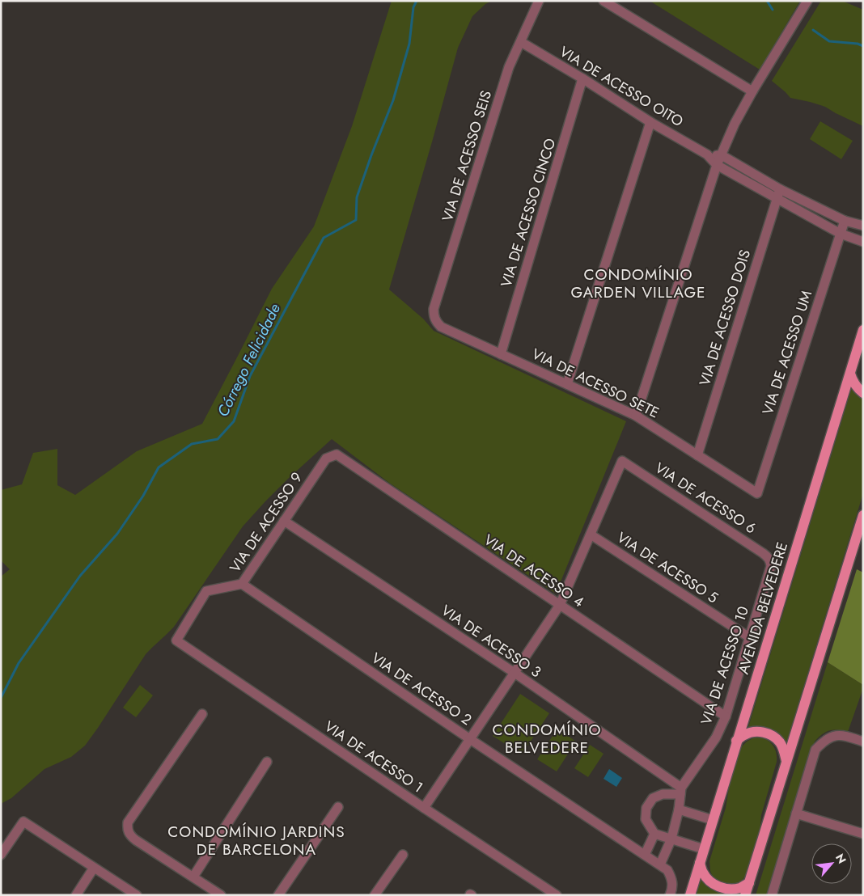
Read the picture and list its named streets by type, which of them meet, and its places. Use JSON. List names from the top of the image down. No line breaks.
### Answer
{"streets":{"main road":["AVENIDA BELVEDERE"],"street":["VIA DE ACESSO OITO","VIA DE ACESSO SEIS","VIA DE ACESSO CINCO","VIA DE ACESSO DOIS","VIA DE ACESSO UM","VIA DE ACESSO SETE","VIA DE ACESSO 6","VIA DE ACESSO 9","VIA DE ACESSO 5","VIA DE ACESSO 4","VIA DE ACESSO 3","VIA DE ACESSO 10","VIA DE ACESSO 2","VIA DE ACESSO 1"]},"crossings":[["VIA DE ACESSO OITO","VIA DE ACESSO SEIS"],["VIA DE ACESSO OITO","VIA DE ACESSO CINCO"],["VIA DE ACESSO OITO","VIA DE ACESSO DOIS"],["VIA DE ACESSO OITO","VIA DE ACESSO UM"],["VIA DE ACESSO SEIS","VIA DE ACESSO SETE"],["VIA DE ACESSO CINCO","VIA DE ACESSO SETE"],["VIA DE ACESSO DOIS","VIA DE ACESSO SETE"],["VIA DE ACESSO UM","VIA DE ACESSO SETE"],["VIA DE ACESSO 6","VIA DE ACESSO 5"],["VIA DE ACESSO 6","VIA DE ACESSO 10"],["VIA DE ACESSO 9","VIA DE ACESSO 4"],["VIA DE ACESSO 9","VIA DE ACESSO 3"],["VIA DE ACESSO 9","VIA DE ACESSO 2"],["VIA DE ACESSO 9","VIA DE ACESSO 1"],["VIA DE ACESSO 5","VIA DE ACESSO 10"],["VIA DE ACESSO 4","VIA DE ACESSO 10"],["VIA DE ACESSO 3","VIA DE ACESSO 10"],["VIA DE ACESSO 10","VIA DE ACESSO 2"]],"districts":["CONDOMÍNIO GARDEN VILLAGE","CONDOMÍNIO BELVEDERE","CONDOMÍNIO JARDINS DE BARCELONA"],"water":["Córrego Felicidade"],"north":"top right"}
